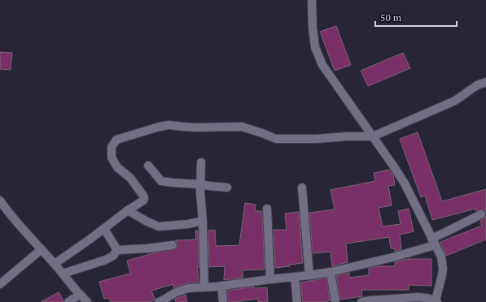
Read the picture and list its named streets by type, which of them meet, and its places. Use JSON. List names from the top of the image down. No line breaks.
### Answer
{"scale_bar":"50 m"}
